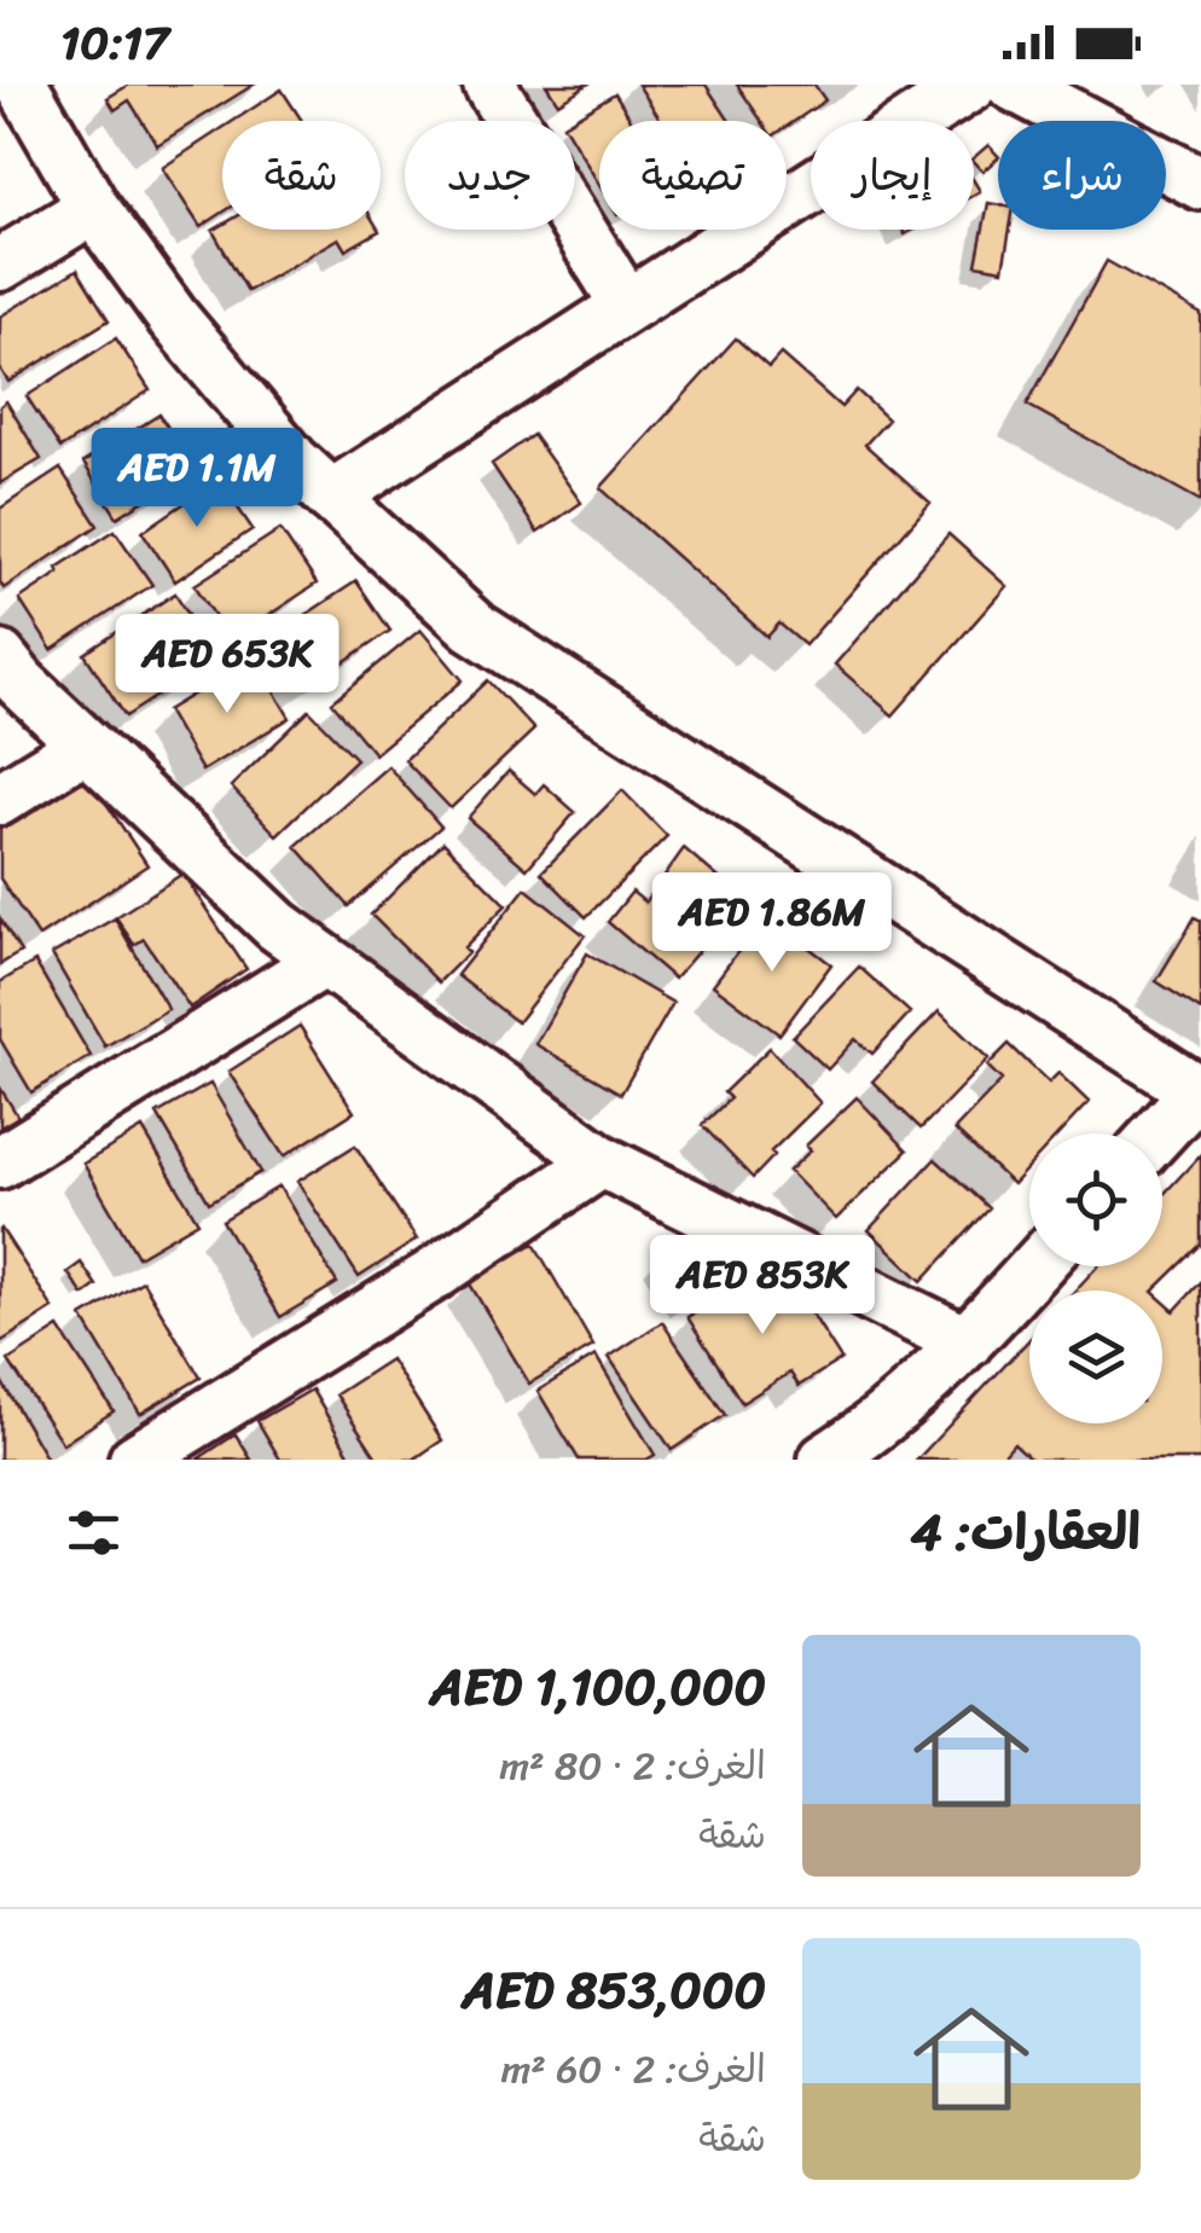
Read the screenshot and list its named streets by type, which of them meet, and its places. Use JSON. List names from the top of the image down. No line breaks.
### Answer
{"page":{"status":"10:17","chip":["شراء","إيجار","تصفية","جديد","شقة"],"price":["AED 1.1M","AED 653K","AED 1.86M","AED 853K"],"heading":"العقارات: 4","list":[{"name":"AED 1,100,000","note":"الغرف: 2 · 80 m² · شقة"},{"name":"AED 853,000","note":"الغرف: 2 · 60 m² · شقة"}]}}
